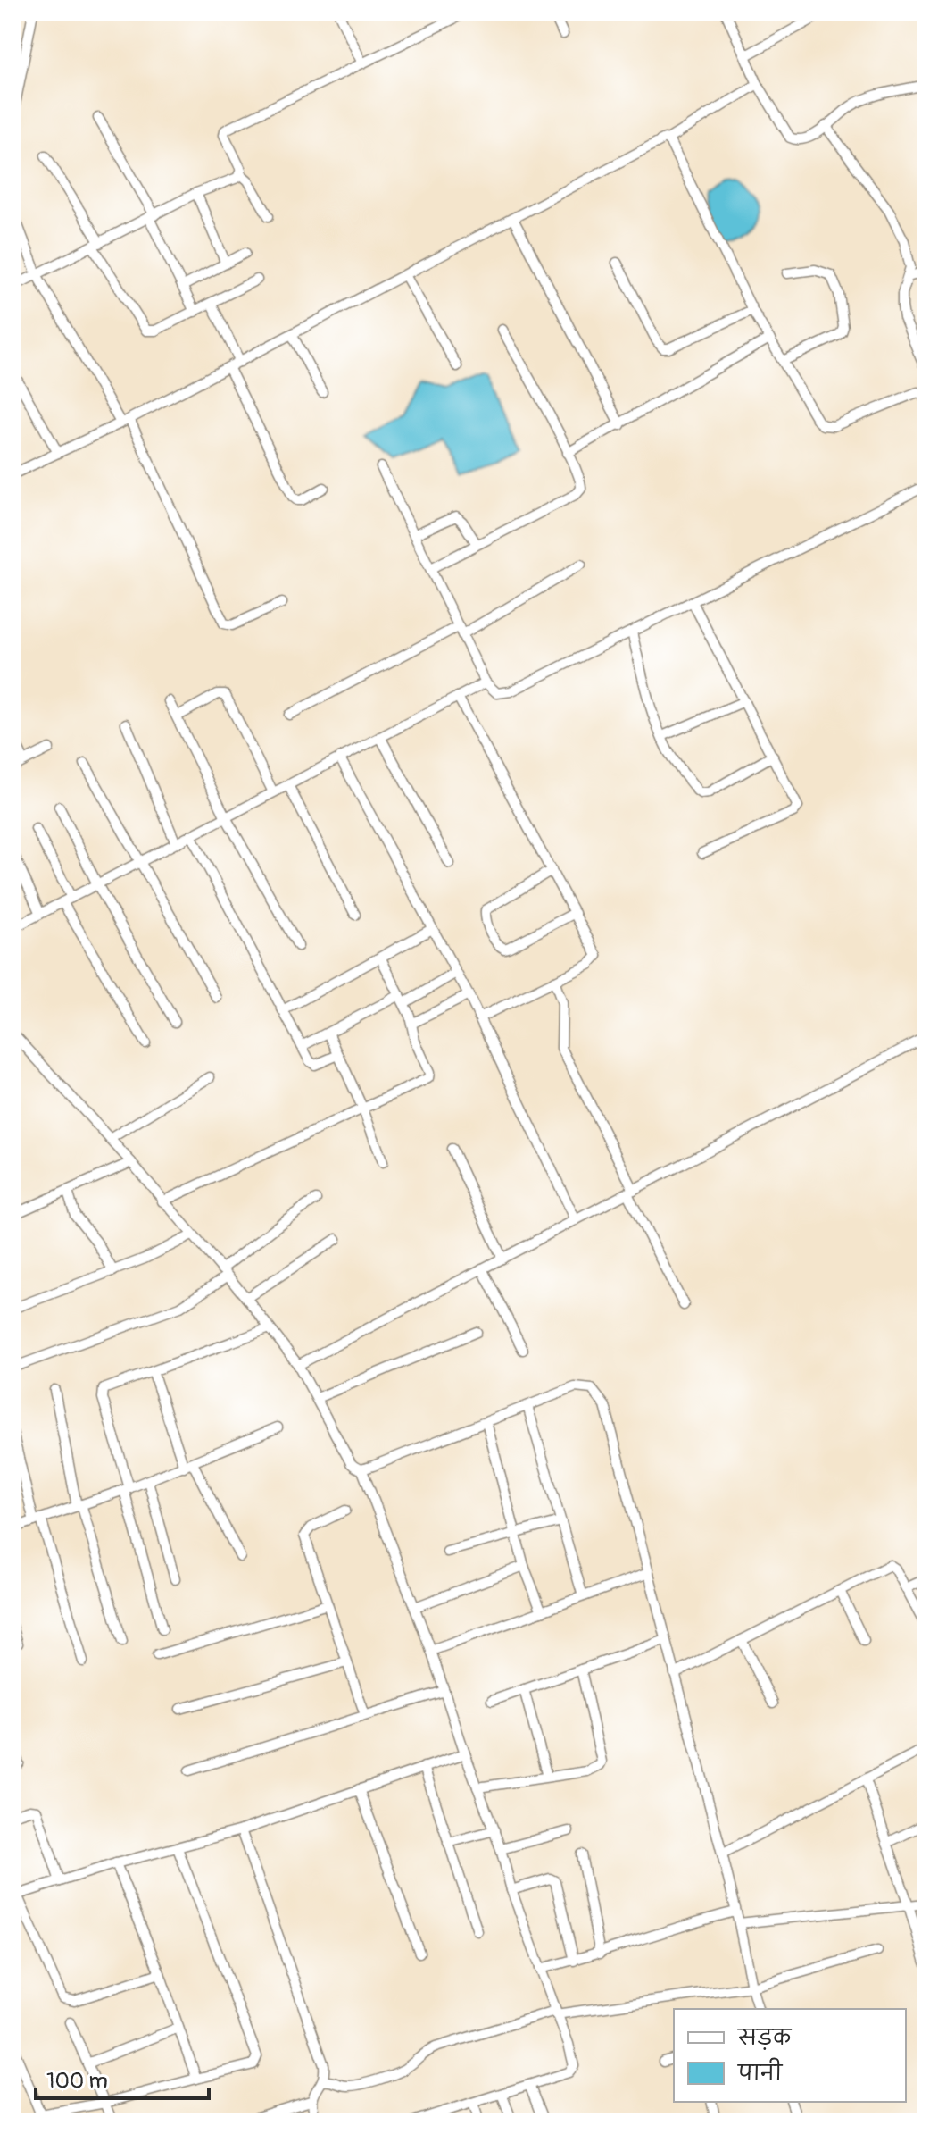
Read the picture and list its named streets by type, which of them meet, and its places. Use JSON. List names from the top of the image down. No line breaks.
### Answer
{"legend":["सड़क","पानी"],"scale_bar":"100 m"}
